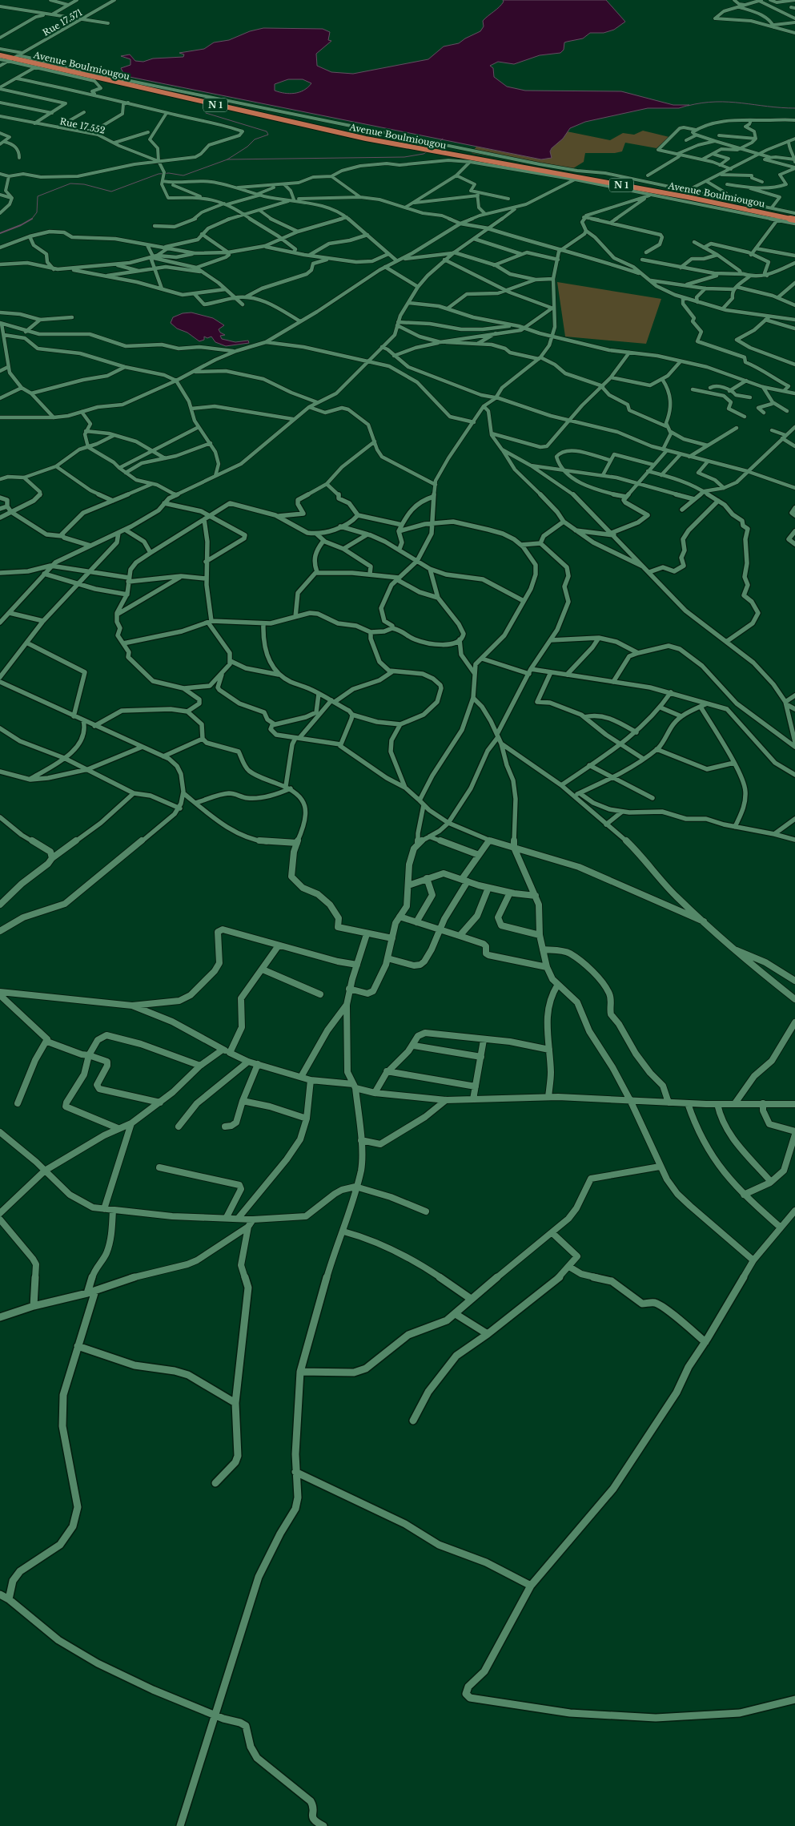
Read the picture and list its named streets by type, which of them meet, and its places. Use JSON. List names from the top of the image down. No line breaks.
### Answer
{"streets":{"highway":["Avenue Boulmiougou","N 1"],"street":["Rue 17.571","Rue 17.552"]},"crossings":[["Rue 17.571","Avenue Boulmiougou"]]}
